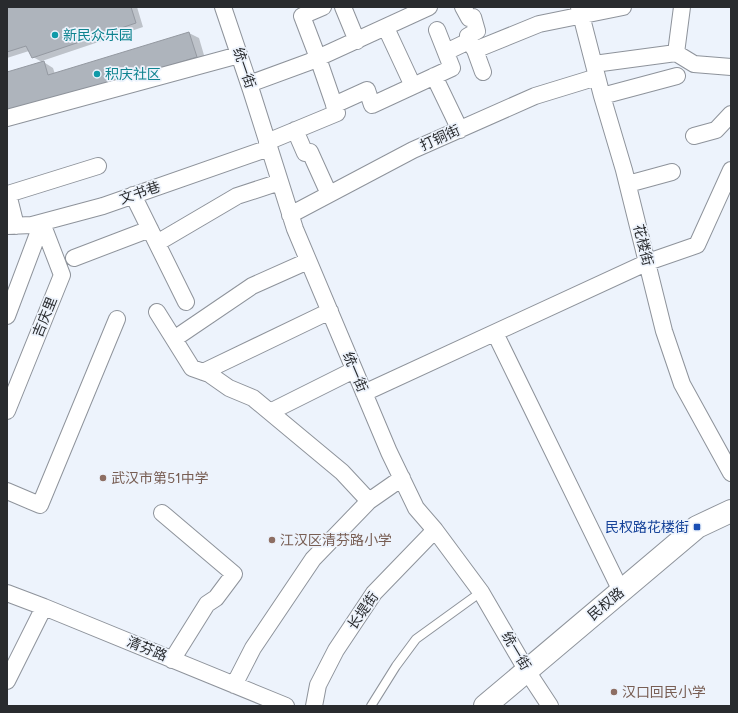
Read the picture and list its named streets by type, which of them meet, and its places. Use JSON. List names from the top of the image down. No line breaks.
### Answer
{"streets":{"street":["统一街","打铜街","文书巷","花楼街","吉庆里","民权路","长堤街","清芬路"]},"crossings":[["统一街","打铜街"],["统一街","文书巷"],["统一街","民权路"],["统一街","长堤街"],["打铜街","花楼街"],["文书巷","吉庆里"]],"places":{"other":["新民众乐园","积庆社区","武汉市第51中学","江汉区清芬路小学","汉口回民小学"],"transit":["民权路花楼街"]}}
